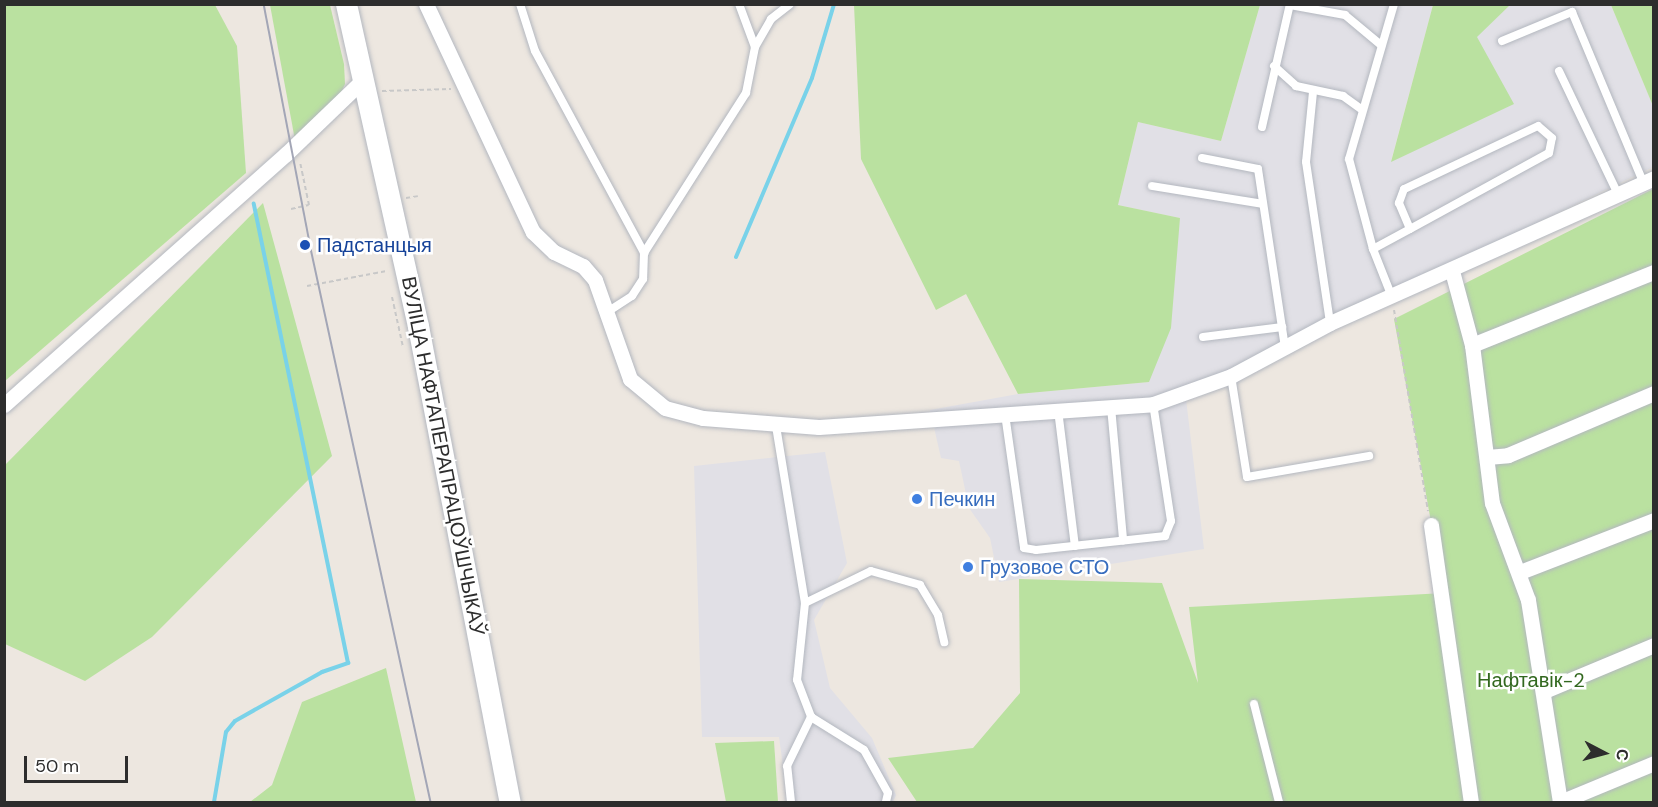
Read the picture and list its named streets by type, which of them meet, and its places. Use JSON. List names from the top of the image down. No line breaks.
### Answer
{"streets":{"main road":["ВУЛІЦА НАФТАПЕРАПРАЦОЎШЧЫКАЎ"]},"parks":["Нафтавік-2"],"places":["Падстанцыя","Печкин","Грузовое СТО"],"scale_bar":"50 m","north":"right"}
